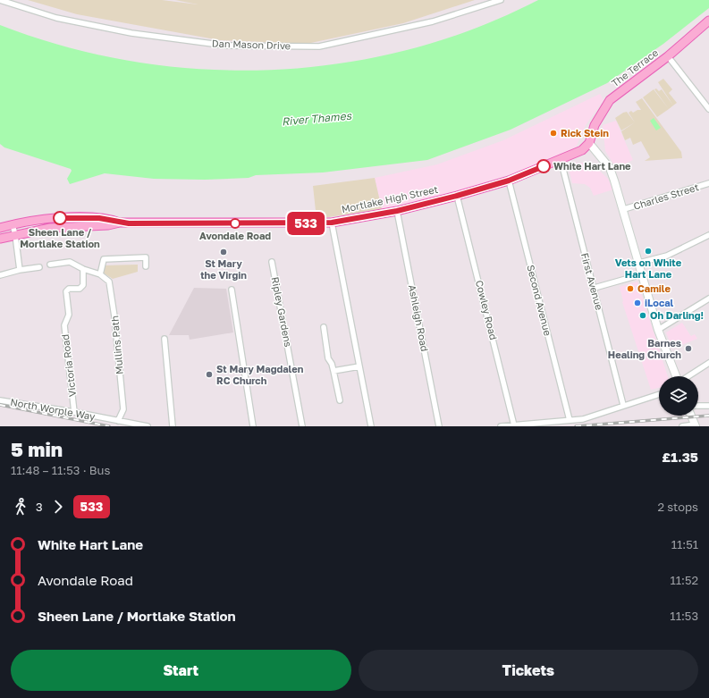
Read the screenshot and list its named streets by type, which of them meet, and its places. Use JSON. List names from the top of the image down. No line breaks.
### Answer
{"streets":{"main road":["The Terrace","Mortlake High Street"],"street":["Dan Mason Drive","Charles Street","First Avenue","Second Avenue","Cowley Road","Ripley Gardens","Ashleigh Road","Mullins Path","Victoria Road","North Worple Way"]},"crossings":[["The Terrace","Mortlake High Street"],["Mortlake High Street","First Avenue"],["Mortlake High Street","Second Avenue"],["Mortlake High Street","Cowley Road"],["Mortlake High Street","Ashleigh Road"],["Mullins Path","North Worple Way"],["Victoria Road","North Worple Way"]],"water":["River Thames"],"places":["Rick Stein","White Hart Lane","Sheen Lane / Mortlake Station","Avondale Road","Vets on White Hart Lane","St Mary the Virgin","Camile","iLocal","Oh Darling!","Barnes Healing Church","St Mary Magdalen RC Church"],"lines":["bus line 533"],"page":{"on_map":"533","heading":["5 min","11:48 – 11:53 · Bus","£1.35"],"legs":["3","533","2 stops"],"list":[{"name":"White Hart Lane","value":"11:51"},{"name":"Avondale Road","value":"11:52"},{"name":"Sheen Lane / Mortlake Station","value":"11:53"}],"buttons":["Start","Tickets"]}}
